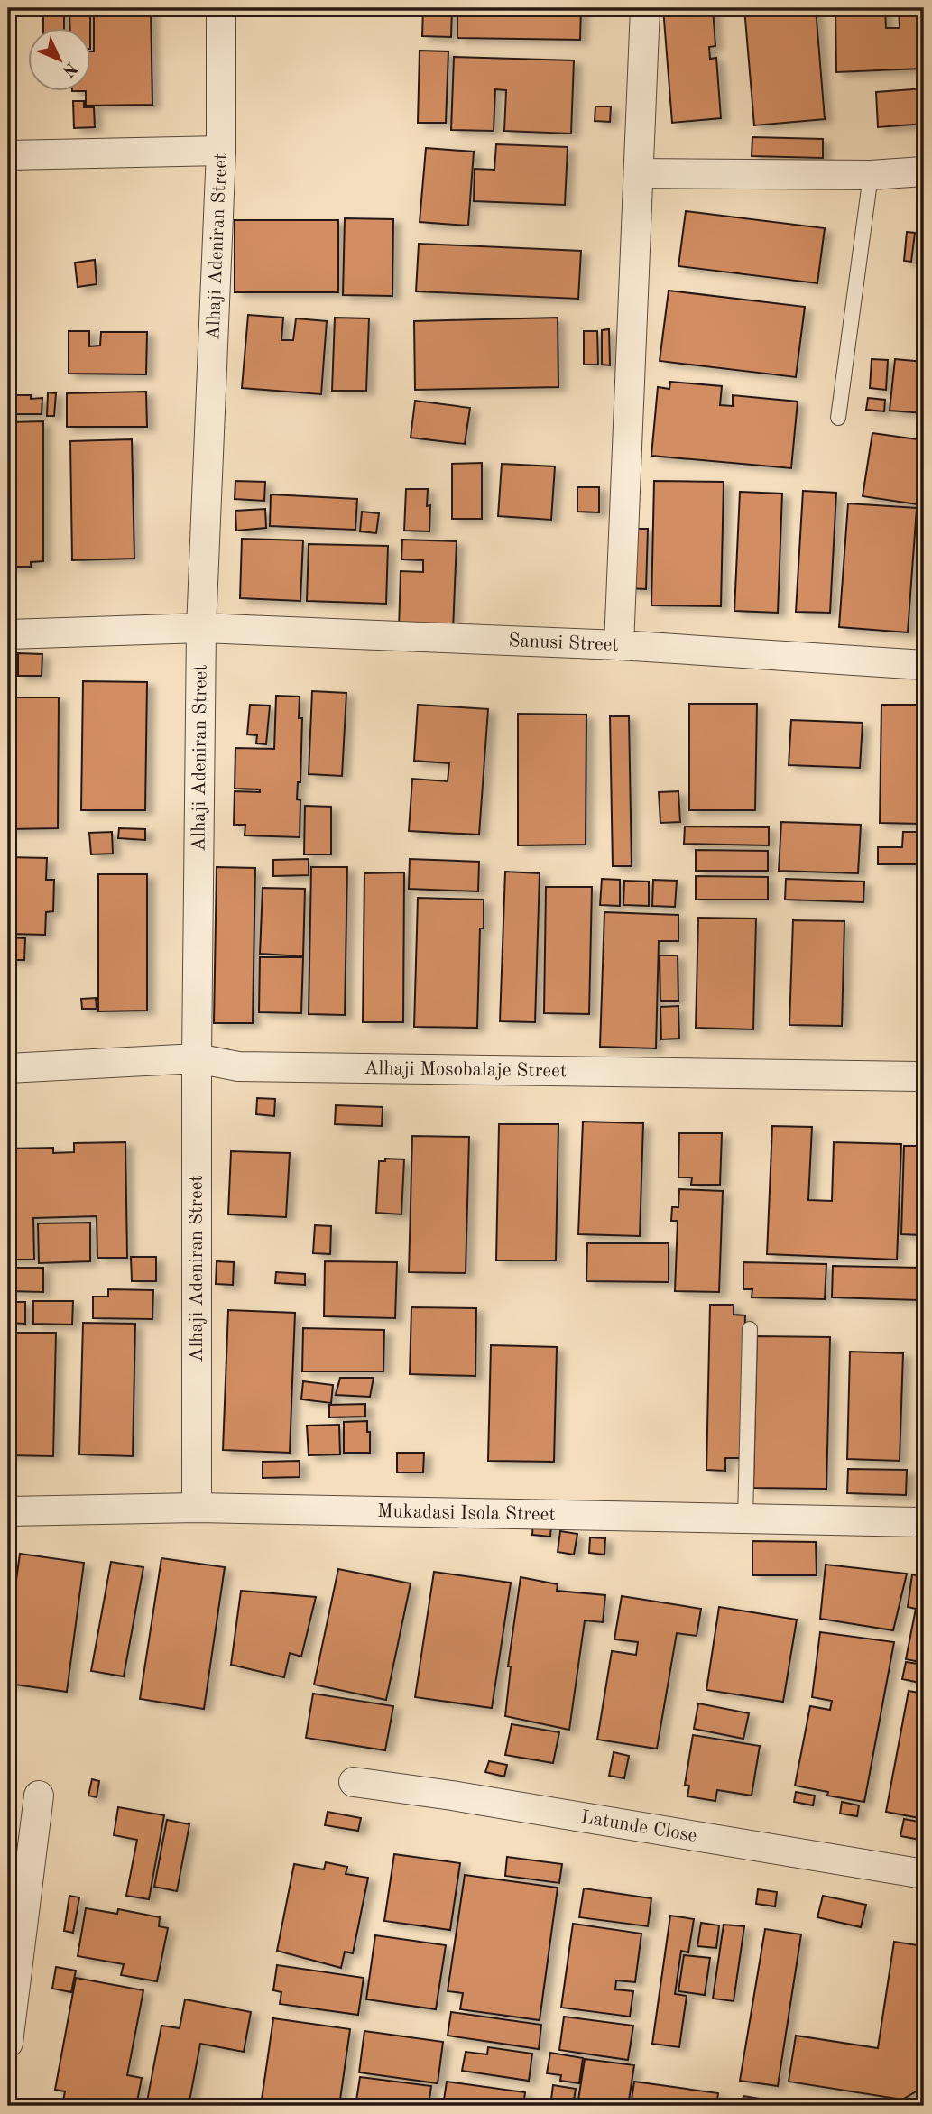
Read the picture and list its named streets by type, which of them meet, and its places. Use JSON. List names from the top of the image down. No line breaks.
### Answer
{"streets":{"street":["Alhaji Adeniran Street","Sanusi Street","Alhaji Mosobalaje Street","Mukadasi Isola Street","Latunde Close"]},"crossings":[["Alhaji Adeniran Street","Sanusi Street"],["Alhaji Adeniran Street","Alhaji Mosobalaje Street"],["Alhaji Adeniran Street","Mukadasi Isola Street"]],"north":"bottom right"}
